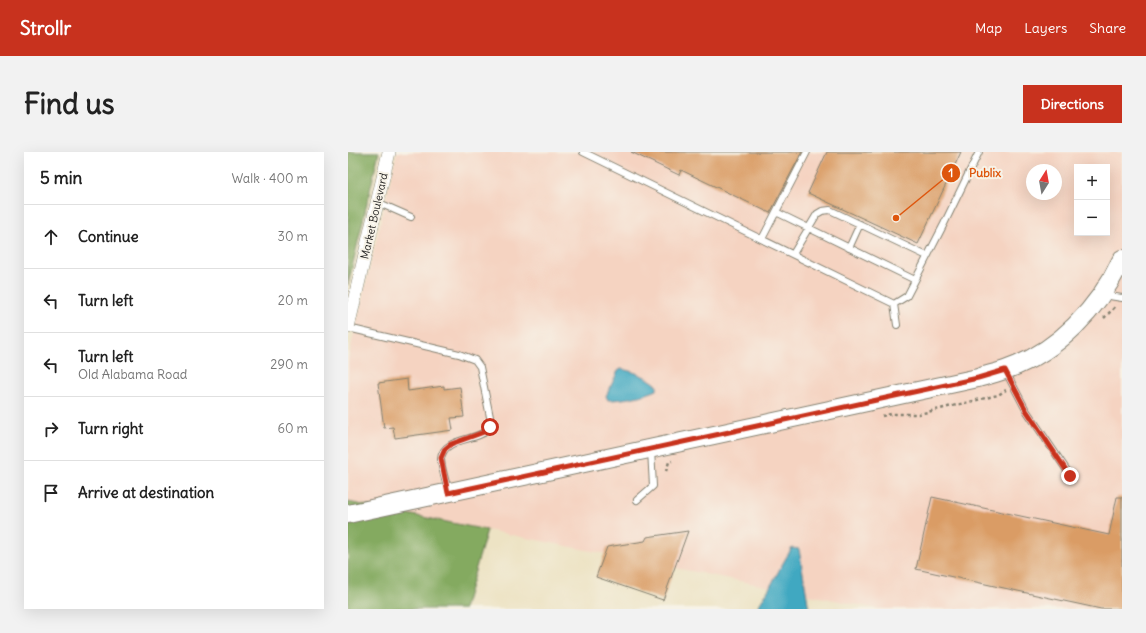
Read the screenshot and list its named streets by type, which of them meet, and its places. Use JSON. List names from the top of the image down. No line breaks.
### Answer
{"streets":{"street":["Market Boulevard"]},"places":["Publix"],"north":"top","page":{"header":"Strollr","nav":["Map","Layers","Share"],"buttons":"Directions","title":"Find us","heading":["5 min","Walk · 400 m"],"map_buttons":["+","−"],"list":[["Continue","30 m"],["Turn left","20 m"],["Turn left","Old Alabama Road","290 m"],["Turn right","60 m"],"Arrive at destination"]}}
